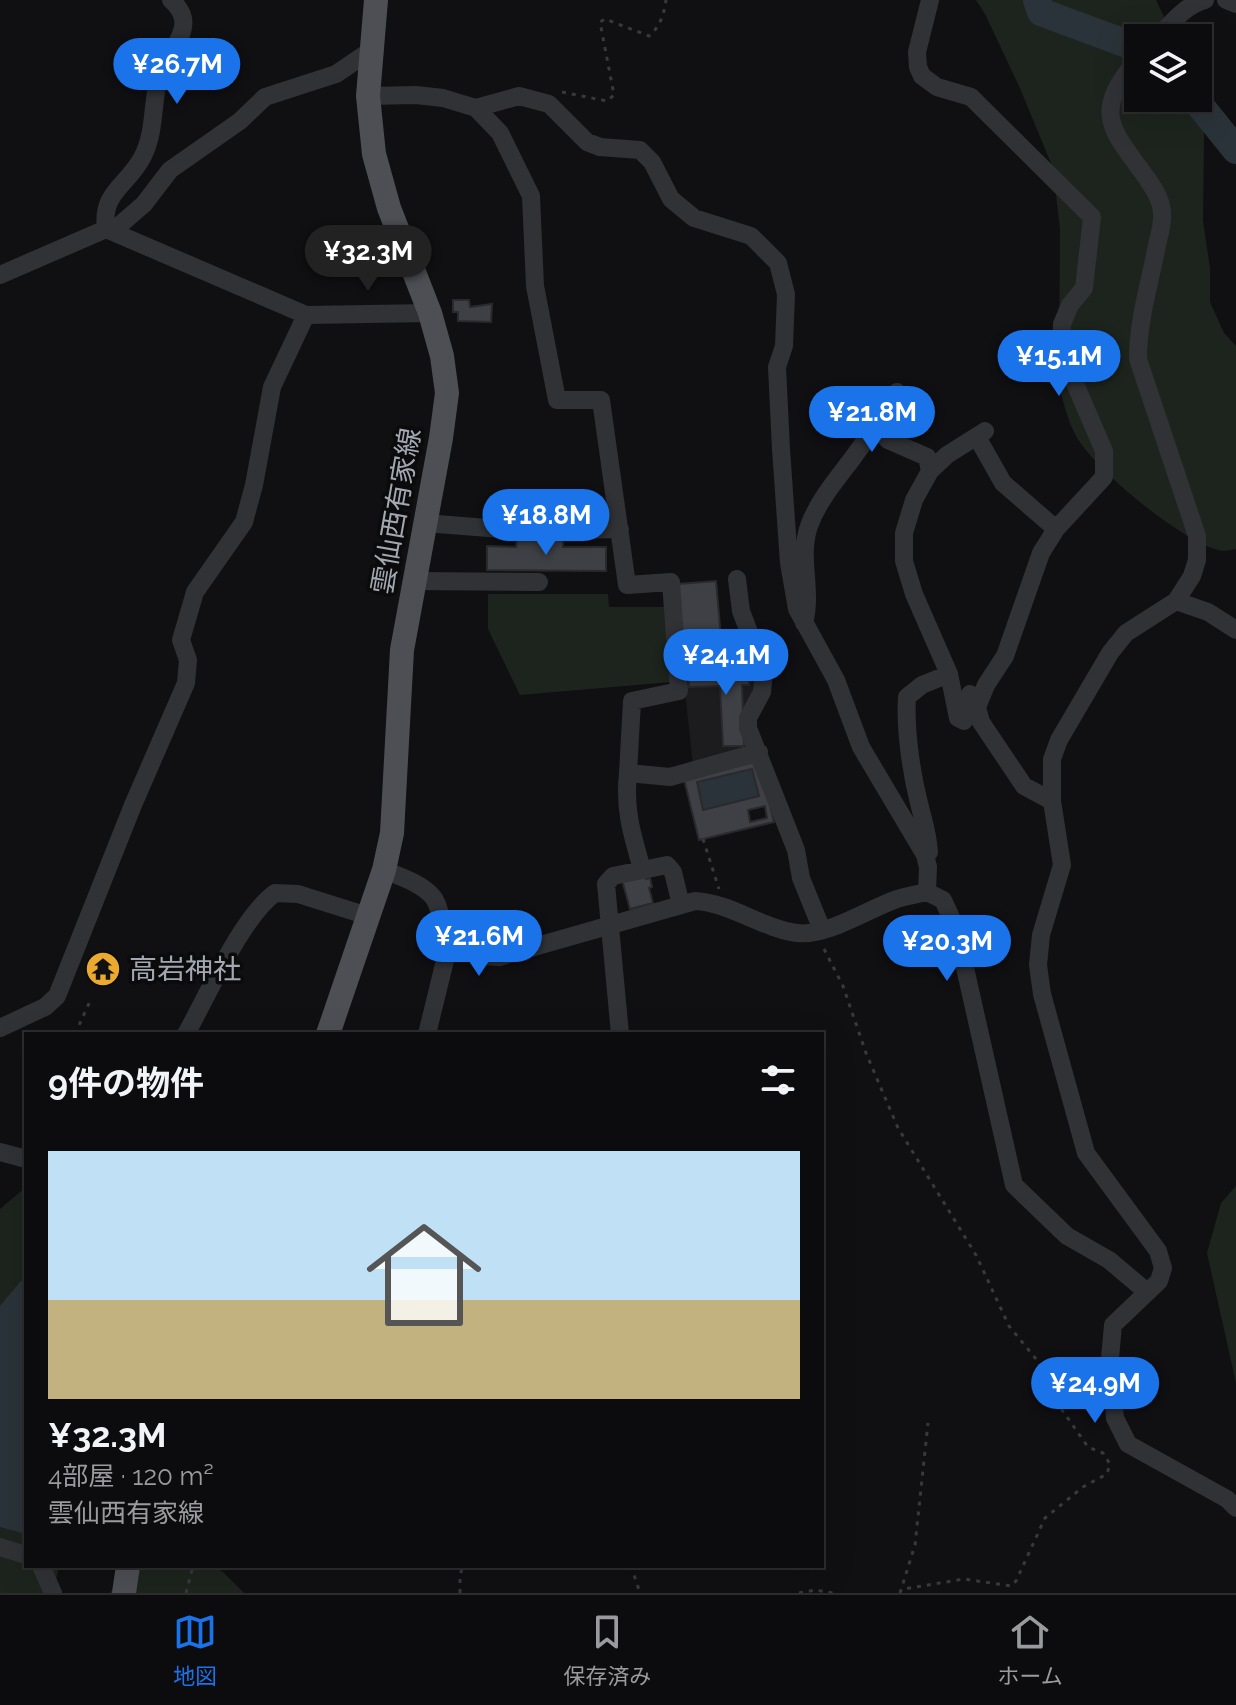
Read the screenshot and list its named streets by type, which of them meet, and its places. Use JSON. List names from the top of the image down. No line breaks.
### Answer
{"streets":{"main road":["雲仙西有家線"]},"places":{"temple":["高岩神社"]},"page":{"price":["¥26.7M","¥32.3M","¥15.1M","¥21.8M","¥18.8M","¥24.1M","¥21.6M","¥20.3M","¥24.9M"],"heading":"9件の物件","list":[{"name":"¥32.3M","note":"4部屋 · 120 m² · 雲仙西有家線"}],"tabs":["地図","保存済み","ホーム"]}}
